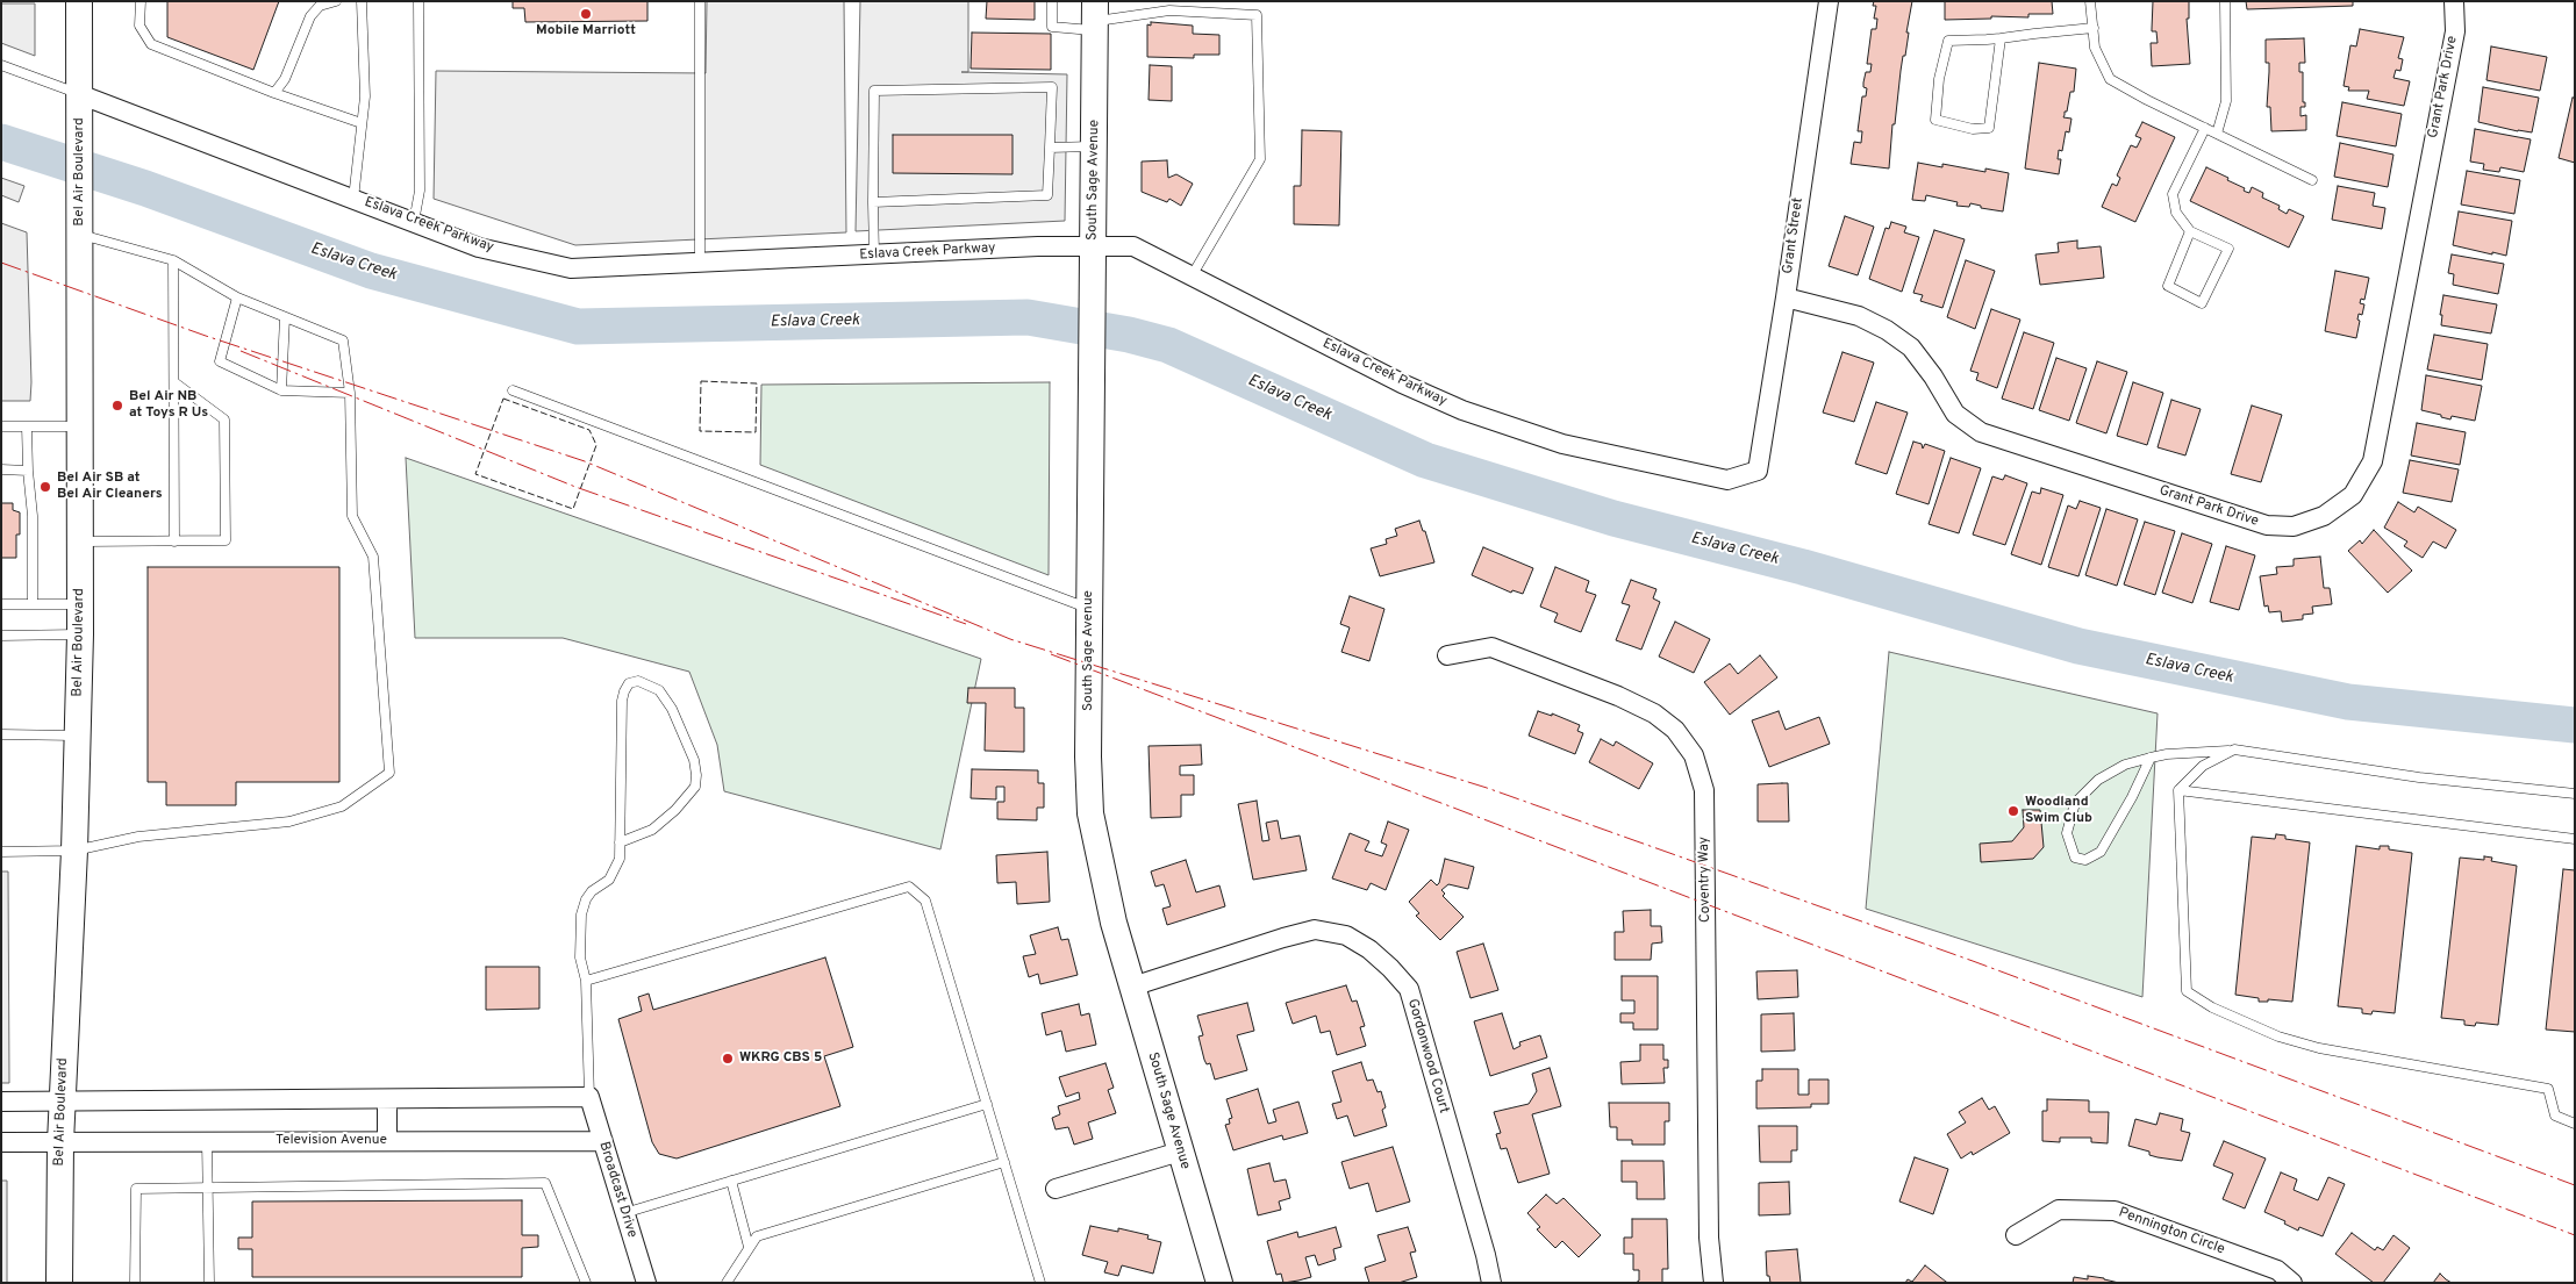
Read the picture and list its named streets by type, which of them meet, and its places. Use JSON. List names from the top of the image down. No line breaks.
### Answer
{"streets":{"street":["Grant Park Drive","Bel Air Boulevard","South Sage Avenue","Eslava Creek Parkway","Grant Street","Coventry Way","Gordonwood Court","Television Avenue","Broadcast Drive","Pennington Circle"]},"crossings":[["Grant Park Drive","Grant Street"],["Bel Air Boulevard","Eslava Creek Parkway"],["Bel Air Boulevard","Television Avenue"],["South Sage Avenue","Eslava Creek Parkway"],["South Sage Avenue","Gordonwood Court"],["Eslava Creek Parkway","Grant Street"],["Television Avenue","Broadcast Drive"]],"water":["Eslava Creek"],"places":["Mobile Marriott","Bel Air NB at Toys R Us","Bel Air SB at Bel Air Cleaners","Woodland Swim Club","WKRG CBS 5"]}
